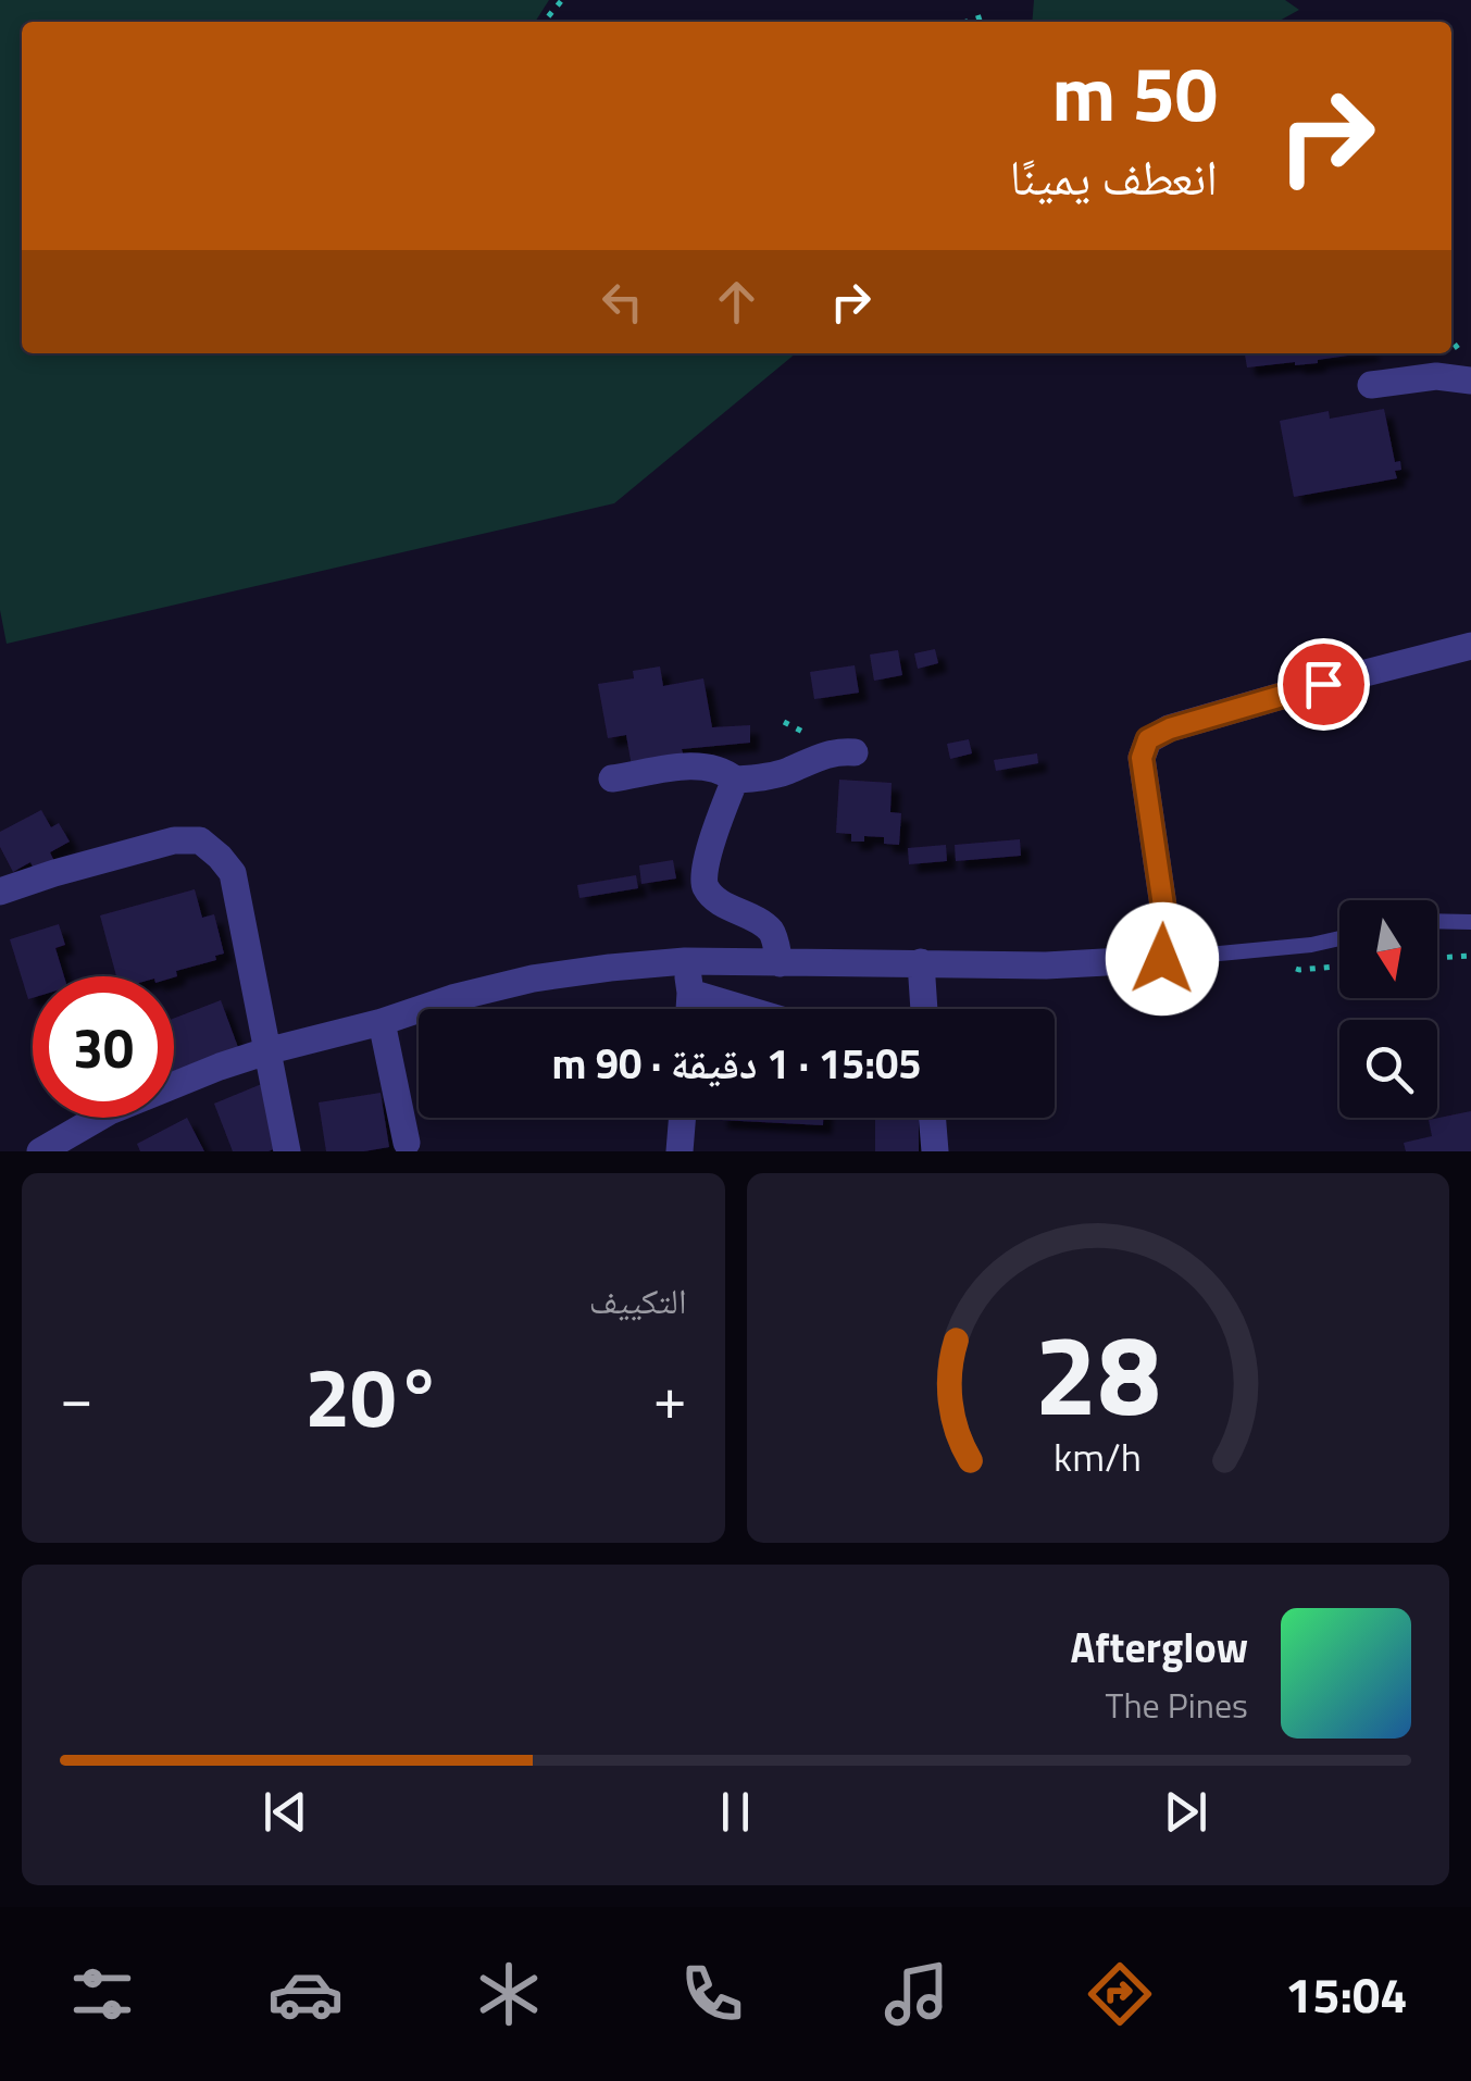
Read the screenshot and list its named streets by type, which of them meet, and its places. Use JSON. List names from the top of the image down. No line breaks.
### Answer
{"north":"bottom","page":{"turn":["50 m","انعطف يمينًا"],"limit":"30","trip":"15:05 · 1 دقيقة · 90 m","tile":"التكييف","heat":["−","20°","+"],"song":["Afterglow","The Pines"],"tabs":"15:04","gauge":["28","km/h"]}}
